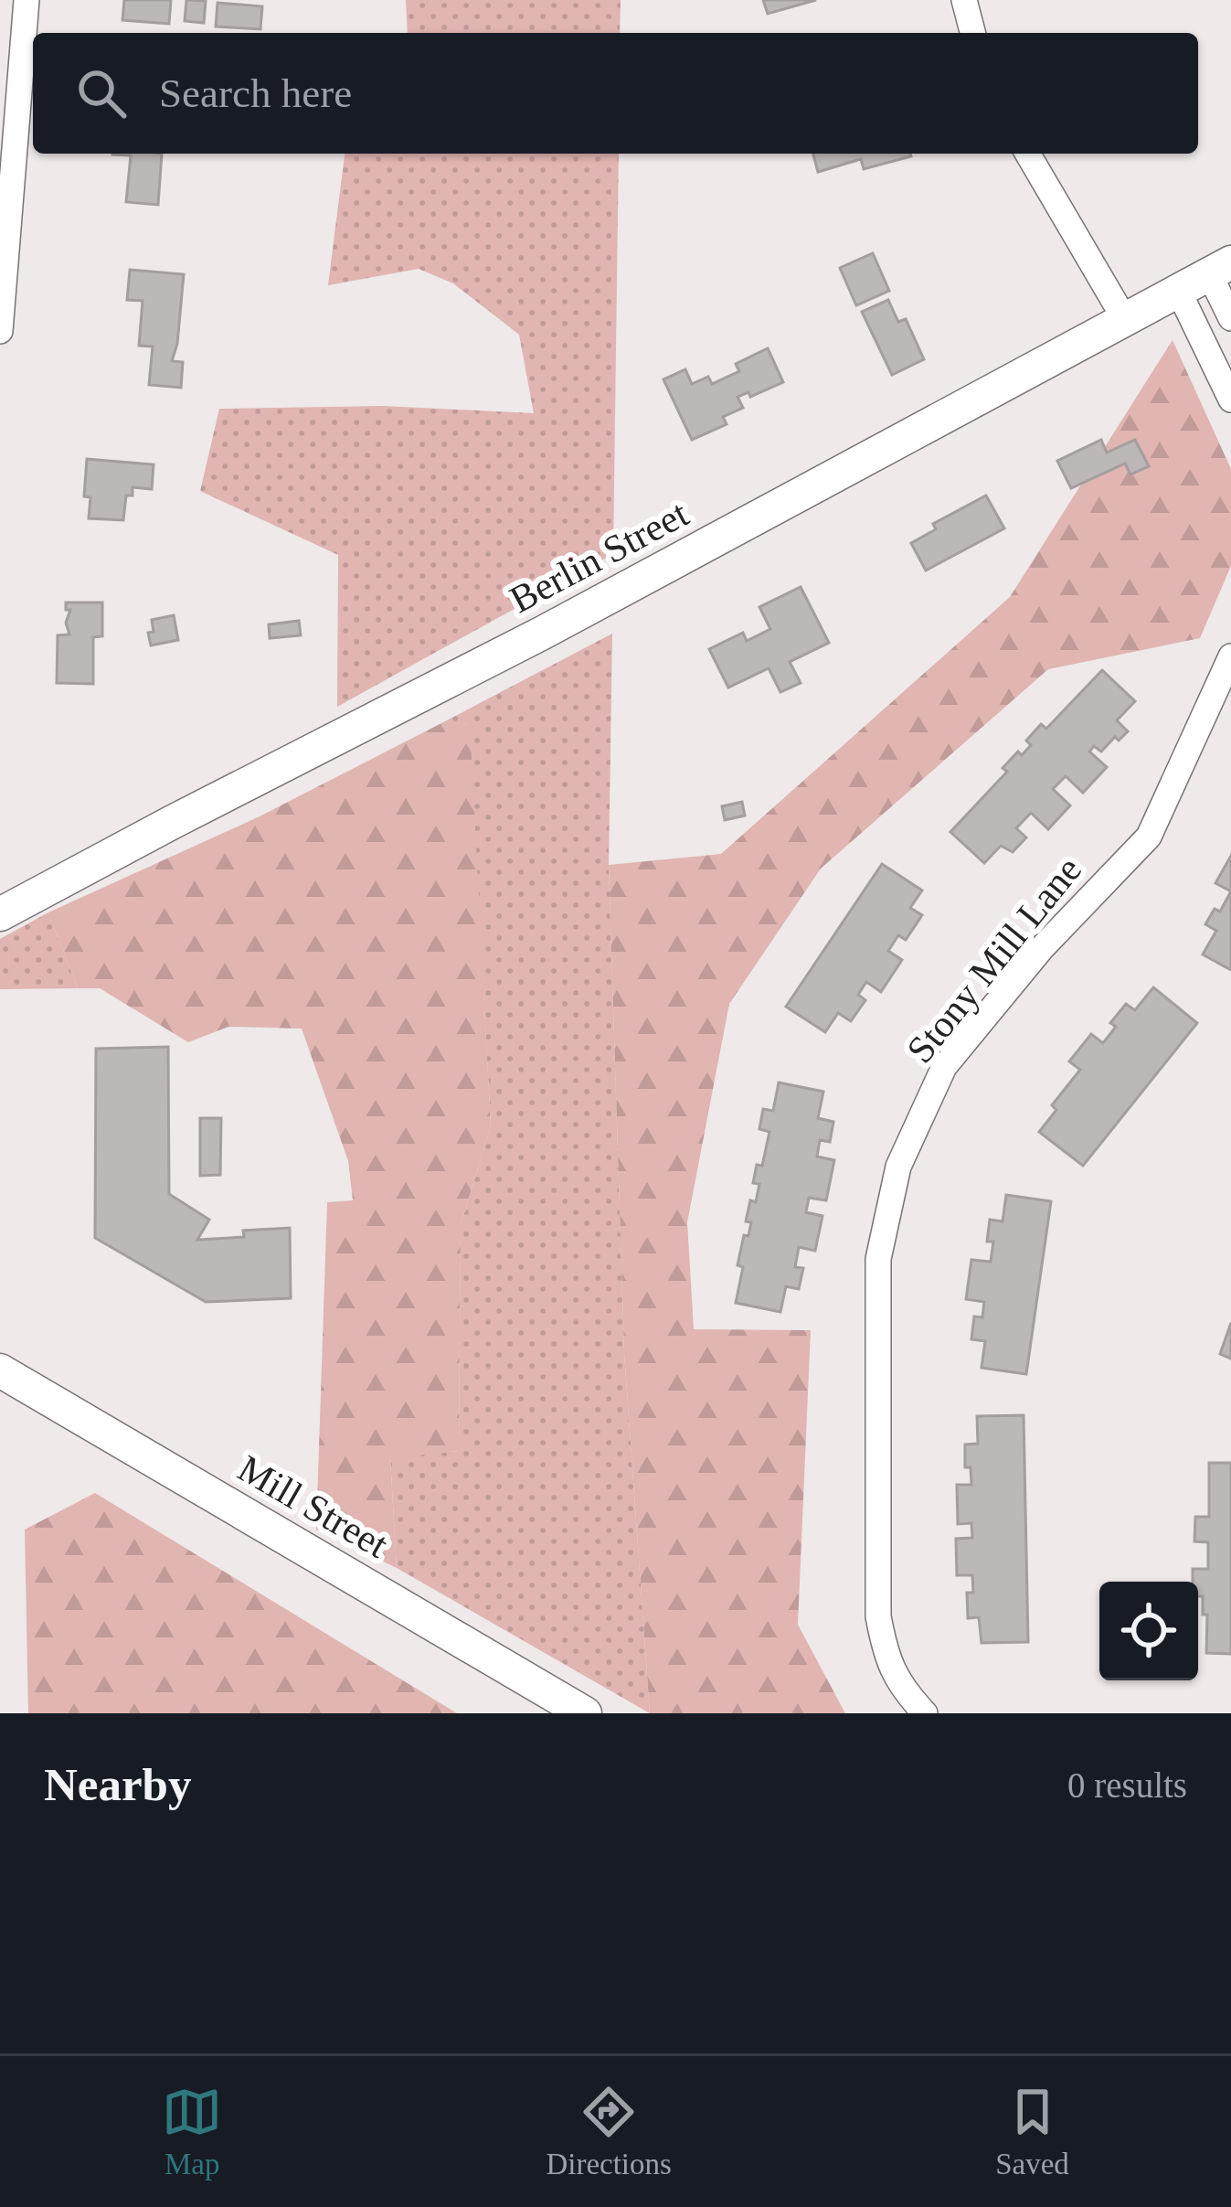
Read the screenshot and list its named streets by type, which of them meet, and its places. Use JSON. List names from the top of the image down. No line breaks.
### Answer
{"streets":{"street":["Berlin Street","Stony Mill Lane","Mill Street"]},"page":{"search":"Search here","heading":["Nearby","0 results"],"nav":["Map","Directions","Saved"]}}
